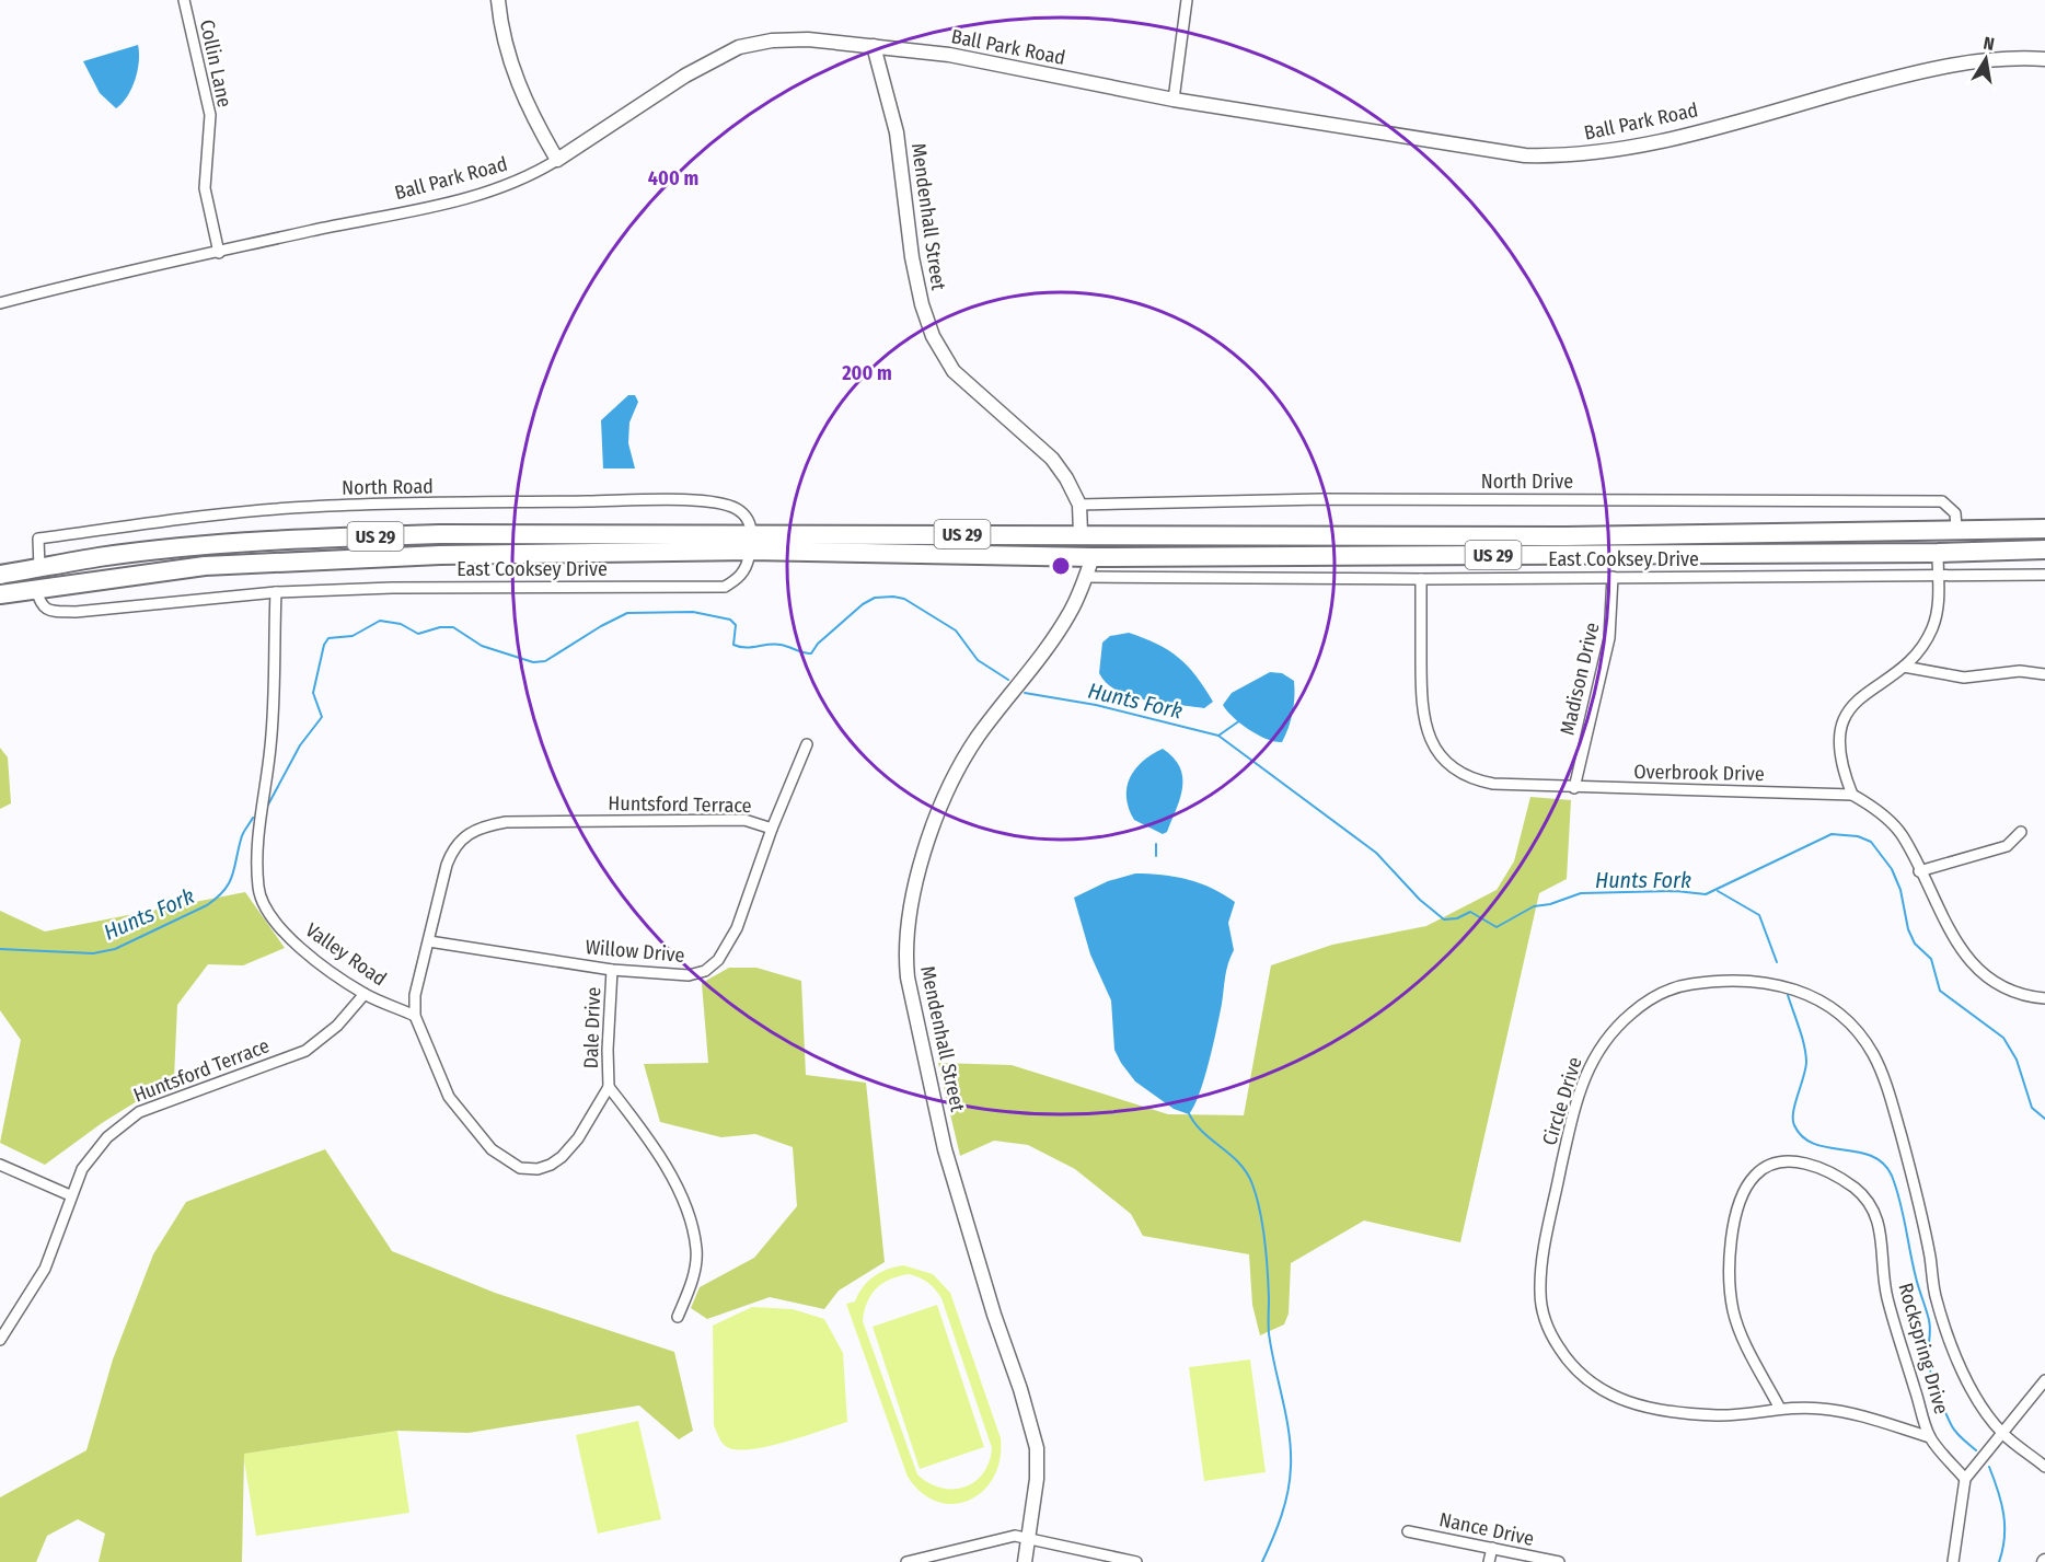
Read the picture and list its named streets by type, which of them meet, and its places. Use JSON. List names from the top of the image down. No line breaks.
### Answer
{"streets":{"highway":["US 29"],"street":["Ball Park Road","Collin Lane","Mendenhall Street","North Drive","North Road","East Cooksey Drive","Madison Drive","Overbrook Drive","Huntsford Terrace","Willow Drive","Valley Road","Dale Drive","Circle Drive","Rockspring Drive","Nance Drive"]},"crossings":[["Ball Park Road","Collin Lane"],["Ball Park Road","Mendenhall Street"],["Mendenhall Street","North Drive"],["Mendenhall Street","US 29"],["Mendenhall Street","East Cooksey Drive"],["North Drive","US 29"],["North Road","US 29"],["North Road","East Cooksey Drive"],["US 29","East Cooksey Drive"],["East Cooksey Drive","Madison Drive"],["East Cooksey Drive","Overbrook Drive"],["East Cooksey Drive","Valley Road"],["Madison Drive","Overbrook Drive"],["Huntsford Terrace","Willow Drive"],["Huntsford Terrace","Valley Road"],["Willow Drive","Dale Drive"],["Circle Drive","Rockspring Drive"]],"water":["Hunts Fork"],"north":"top","rings":["400 m","200 m"]}
